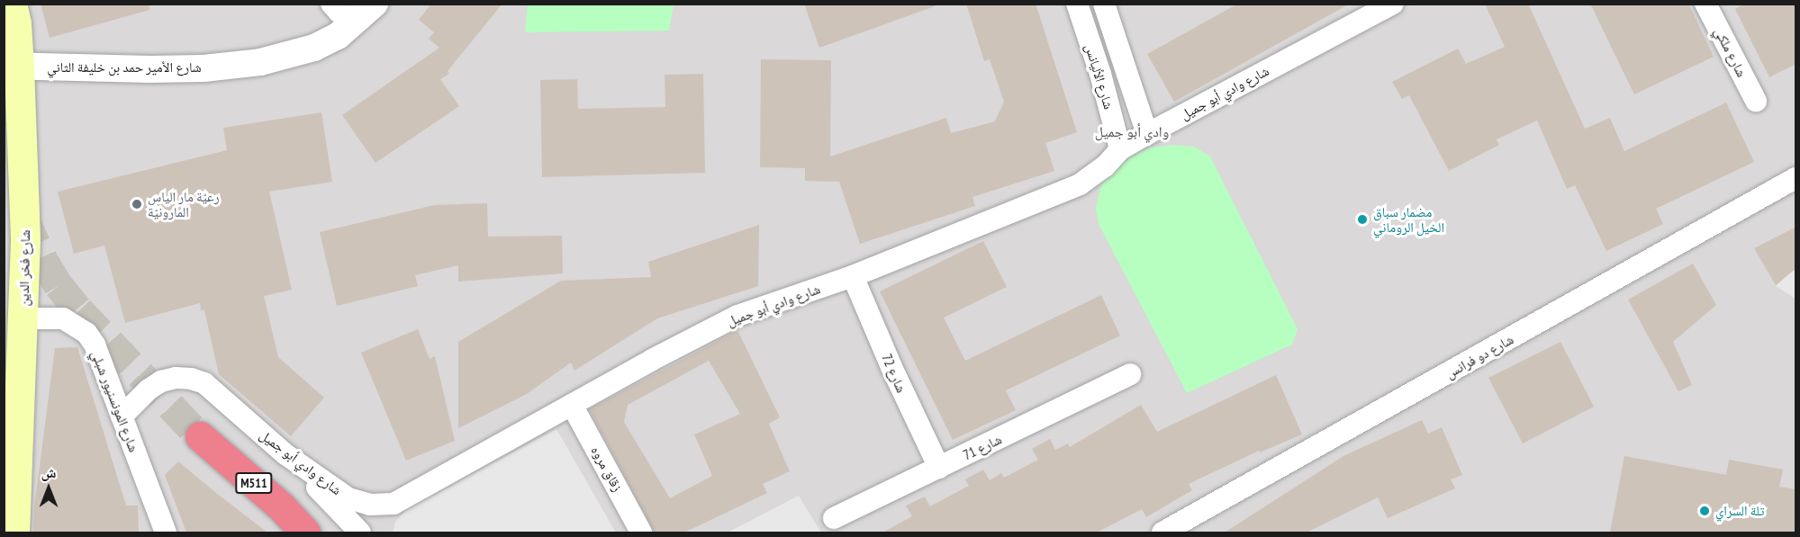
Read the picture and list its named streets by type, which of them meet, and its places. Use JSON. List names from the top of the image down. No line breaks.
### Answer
{"streets":{"highway":["M511"],"main road":["شارع فخر الدين"],"street":["شارع ملكي","شارع الأمير حمد بن خليفة الثاني","شارع الأليانس","شارع وادي أبو جميل","شارع دو فرانس","شارع 72","شارع المونسنيور شبلي","شارع 71","زقاق مروه"]},"crossings":[["شارع الأمير حمد بن خليفة الثاني","شارع فخر الدين"],["شارع الأليانس","شارع وادي أبو جميل"],["شارع وادي أبو جميل","شارع 72"],["شارع وادي أبو جميل","شارع المونسنيور شبلي"],["شارع وادي أبو جميل","زقاق مروه"],["شارع فخر الدين","شارع المونسنيور شبلي"],["شارع 72","شارع 71"]],"districts":["وادي أبو جميل"],"places":["رعيّة مار الياس المارونيّة","مضمار سباق الخيل الروماني","تلة السراي"],"north":"top"}
